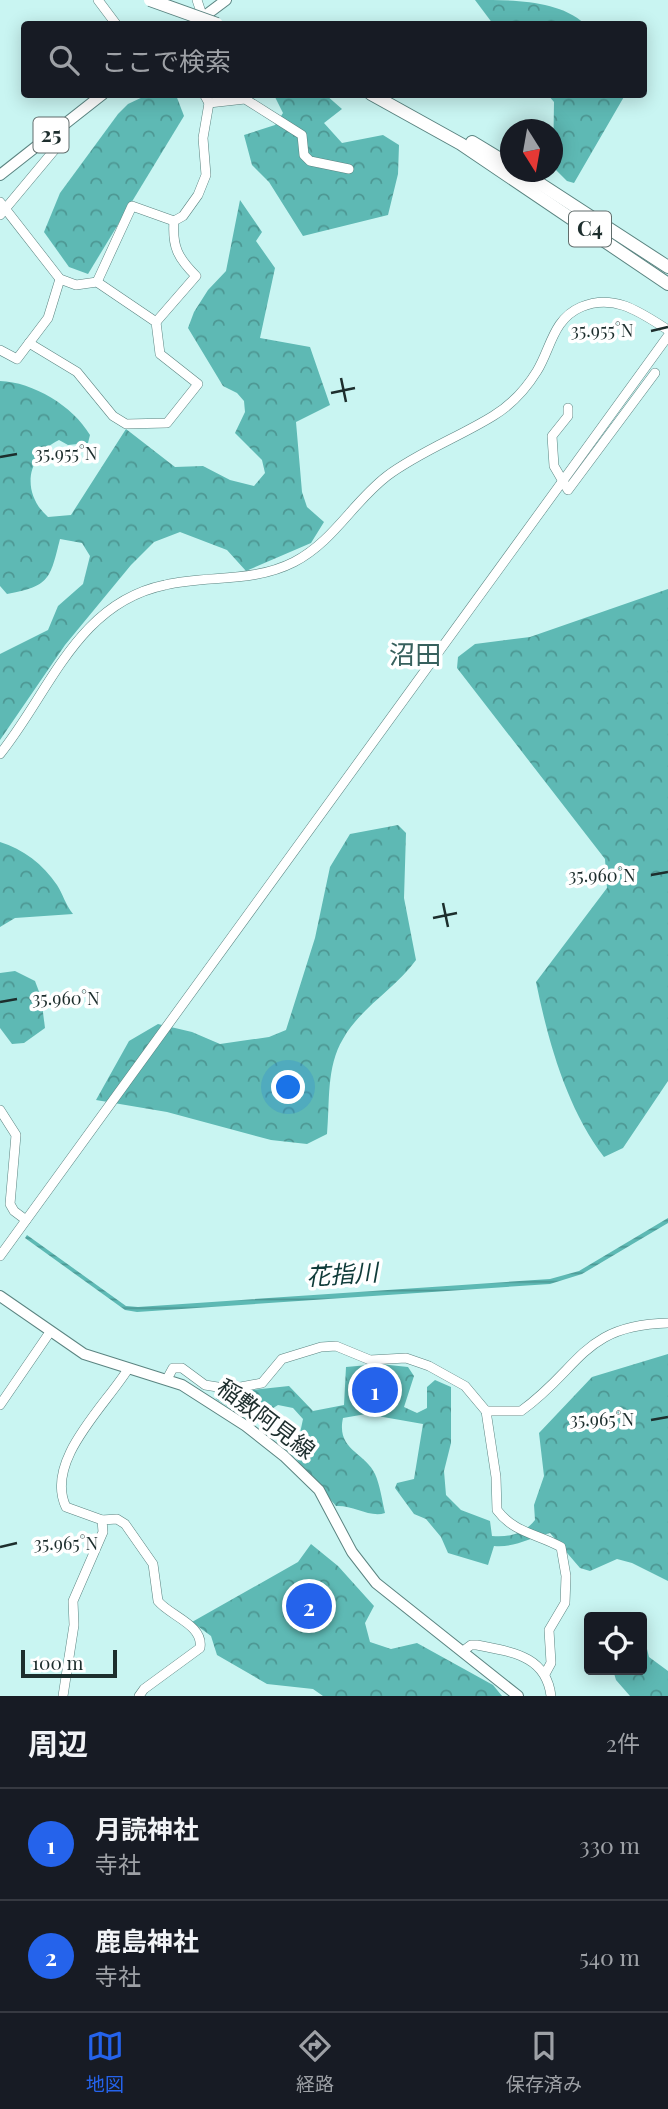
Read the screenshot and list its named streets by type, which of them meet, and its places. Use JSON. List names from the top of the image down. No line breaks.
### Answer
{"streets":{"highway":["C4"],"main road":["25","稲敷阿見線"]},"districts":["沼田"],"water":["花指川"],"scale_bar":"100 m","north":"bottom","page":{"search":"ここで検索","pins":["1","2"],"scale":"100 m","heading":["周辺","2件"],"list":[{"mark":"1","name":"月読神社","note":"寺社","value":"330 m"},{"mark":"2","name":"鹿島神社","note":"寺社","value":"540 m"}],"nav":["地図","経路","保存済み"]},"coordinates":["35.955°N","35.960°N","35.965°N"]}
